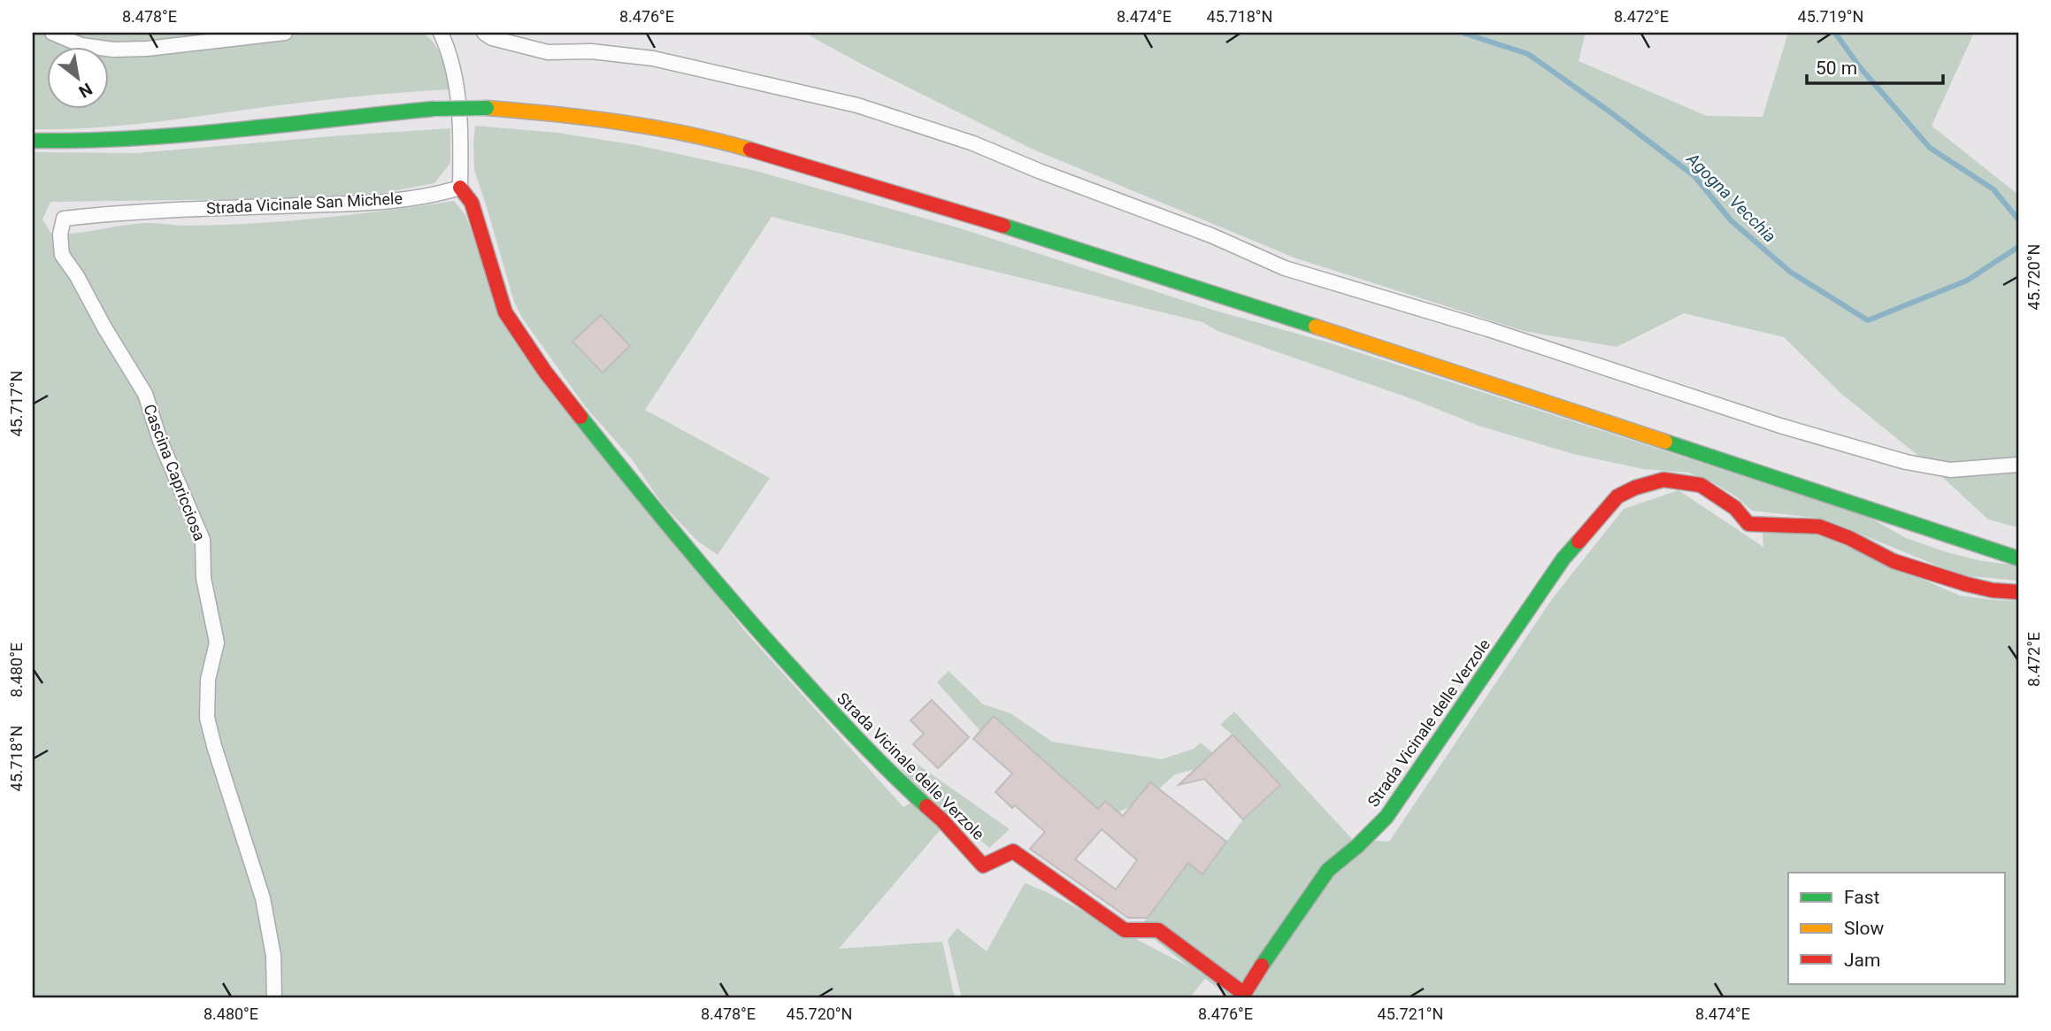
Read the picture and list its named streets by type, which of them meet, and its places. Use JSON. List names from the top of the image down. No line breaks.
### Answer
{"streets":{"street":["Strada Vicinale San Michele","Cascina Capricciosa","Strada Vicinale delle Verzole"]},"crossings":[["Strada Vicinale San Michele","Cascina Capricciosa"],["Strada Vicinale San Michele","Strada Vicinale delle Verzole"]],"water":["Agogna Vecchia"],"legend":["Fast","Slow","Jam"],"scale_bar":"50 m","north":"bottom right","coordinates":["8.478°E","8.476°E","8.474°E","45.718°N","8.472°E","45.719°N","45.720°N","45.717°N","8.480°E","45.721°N"]}
